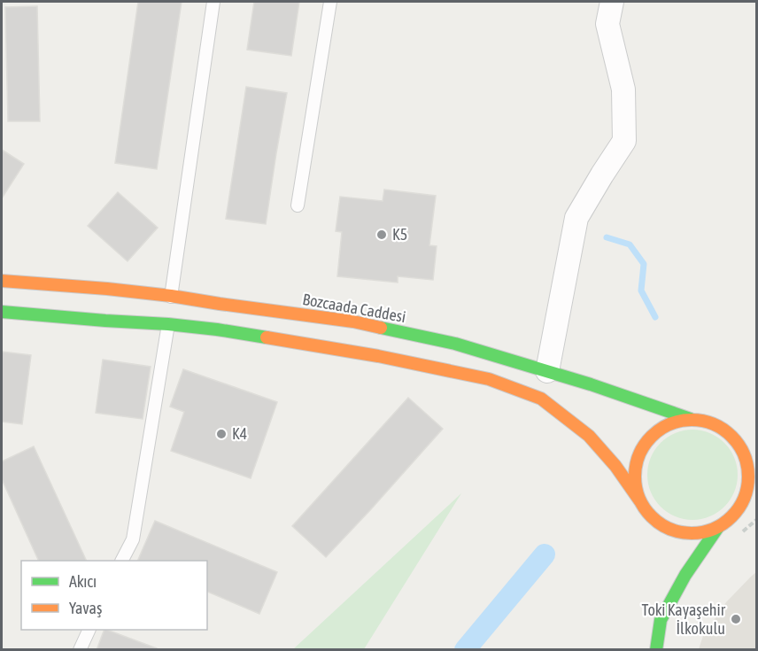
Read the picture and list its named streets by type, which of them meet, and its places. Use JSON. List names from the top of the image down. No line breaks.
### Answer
{"streets":{"street":["Bozcaada Caddesi"]},"places":["K5","K4","Toki Kayaşehir İlkokulu"],"legend":["Akıcı","Yavaş"]}
